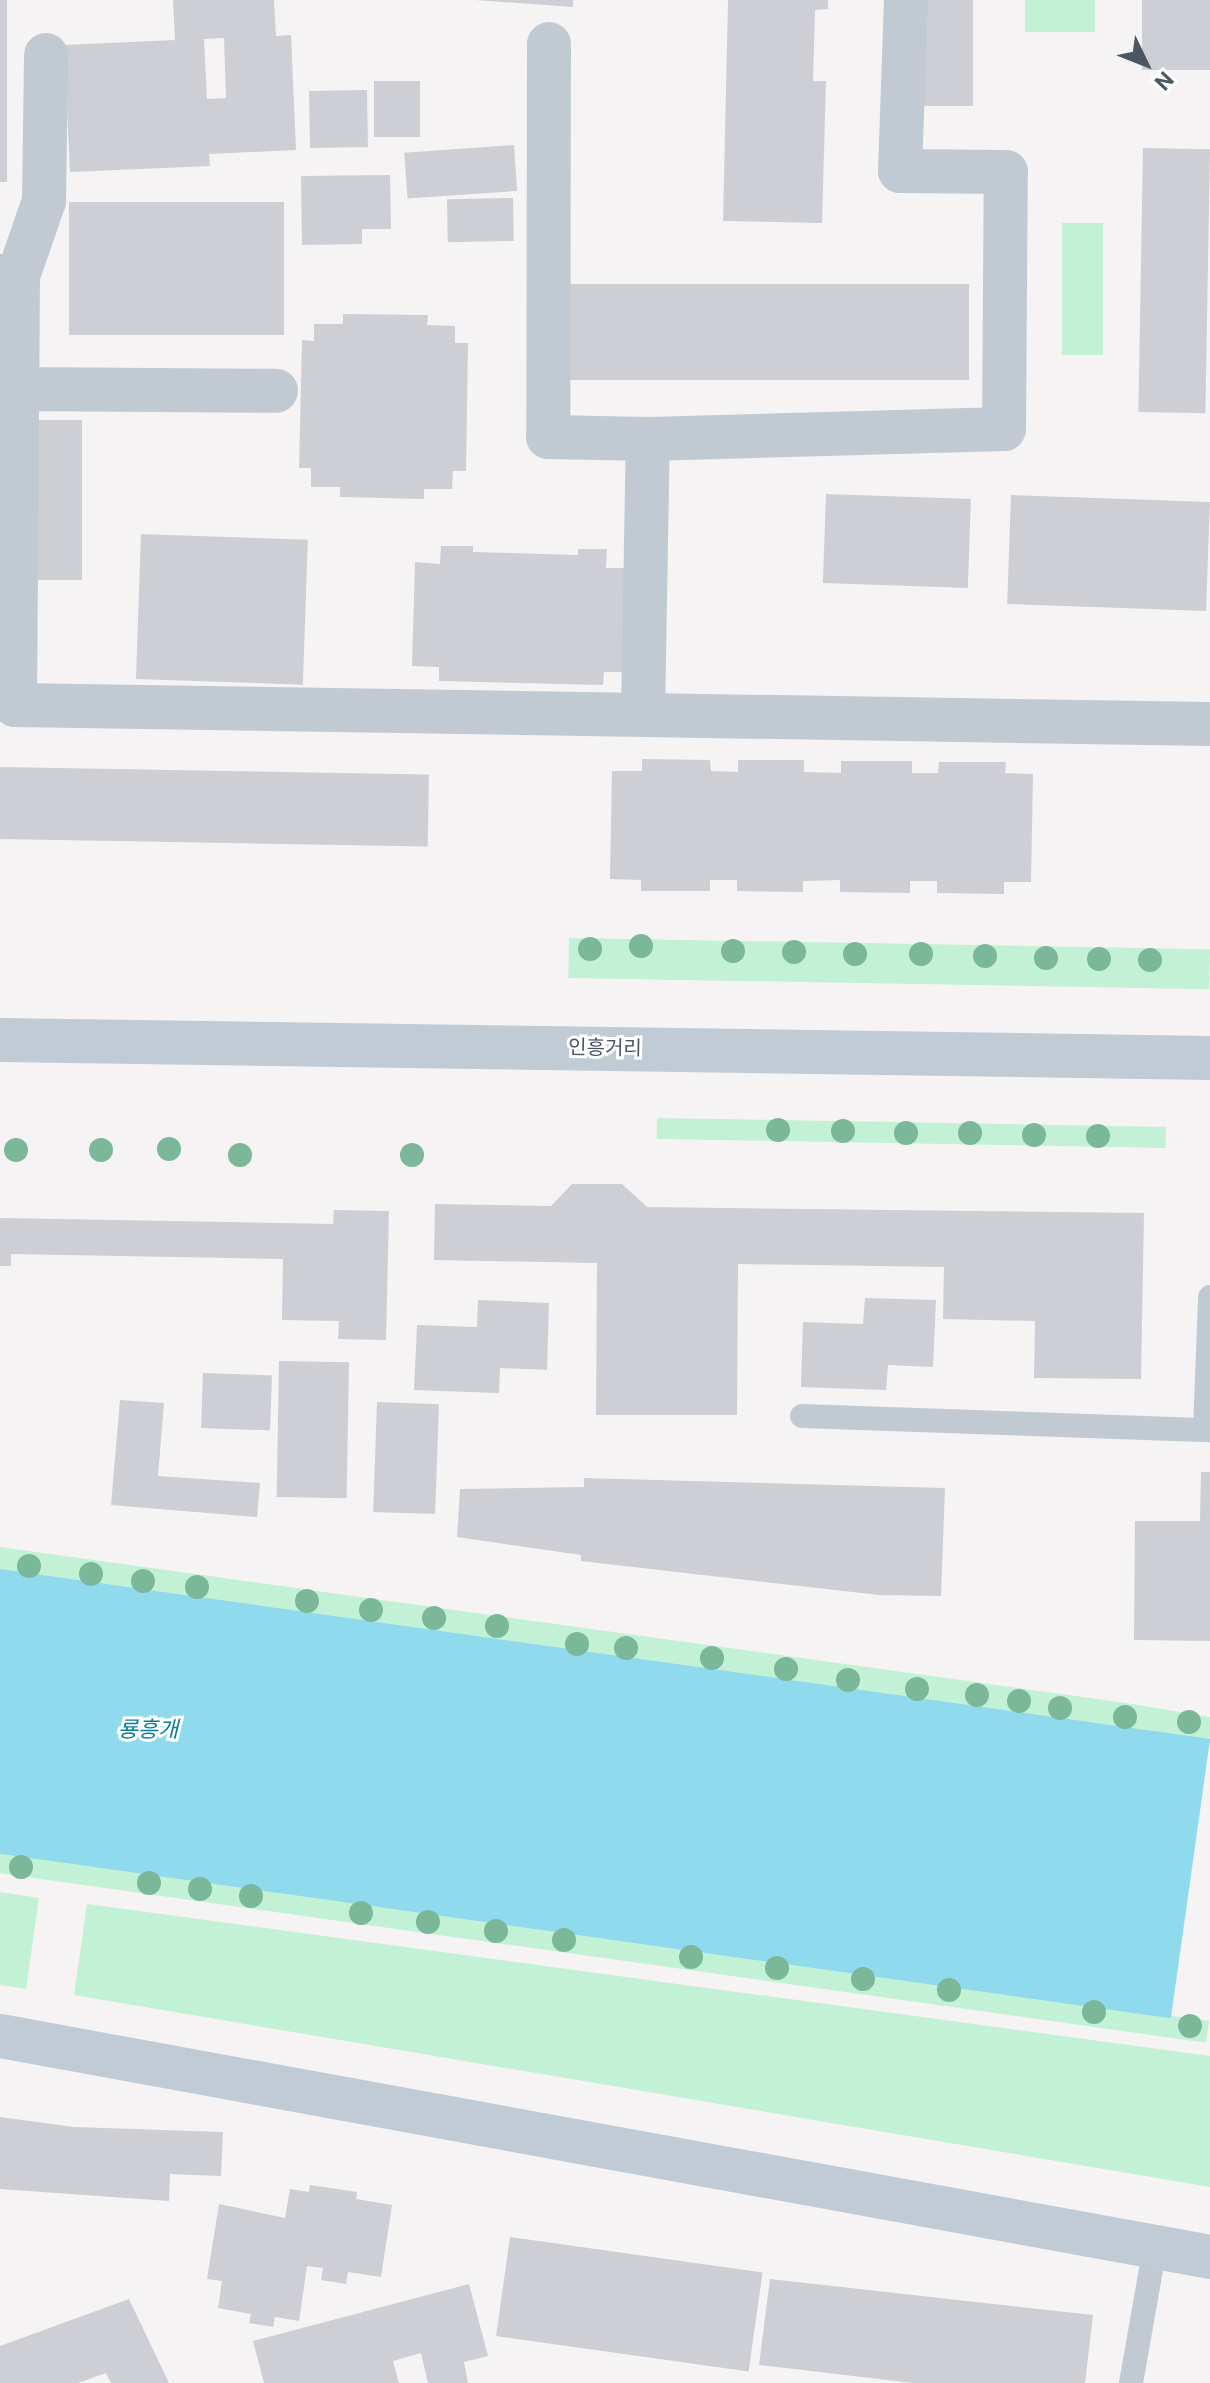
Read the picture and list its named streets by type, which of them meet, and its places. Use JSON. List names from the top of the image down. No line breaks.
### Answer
{"streets":{"street":["인흥거리"]},"water":["룡흥개"],"north":"bottom right"}
